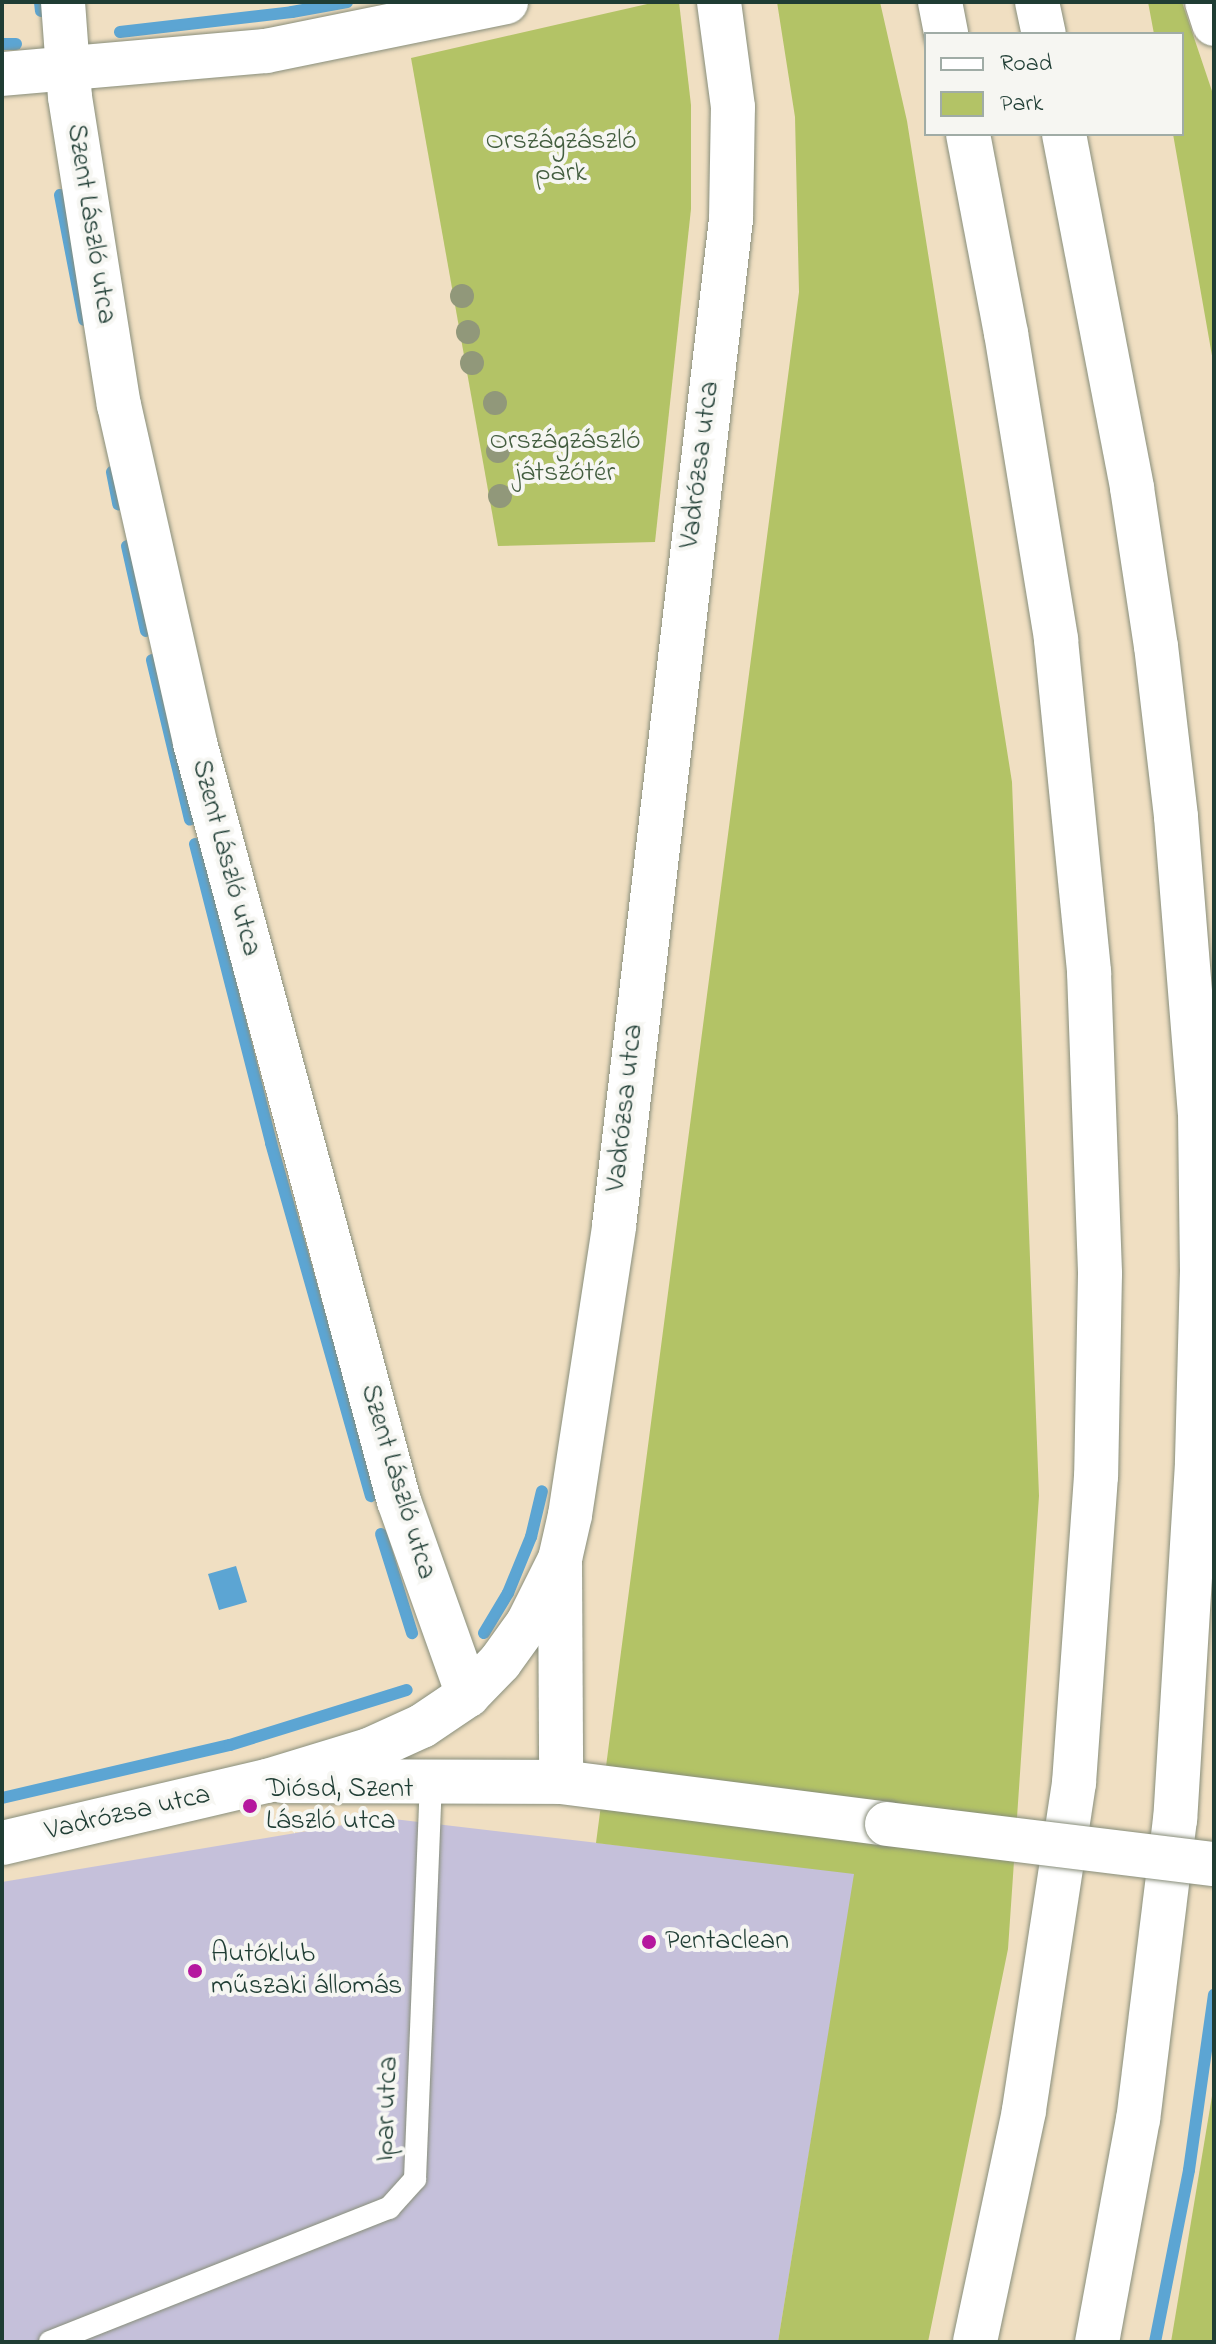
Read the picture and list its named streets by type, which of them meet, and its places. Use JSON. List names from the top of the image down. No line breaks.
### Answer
{"streets":{"main road":["Szent László utca","Vadrózsa utca"],"lane":["Ipar utca"]},"crossings":[["Szent László utca","Vadrózsa utca"]],"parks":["Országzászló park","Országzászló játszótér"],"places":["Diósd, Szent László utca","Pentaclean","Autóklub műszaki állomás"],"legend":["Road","Park"]}
